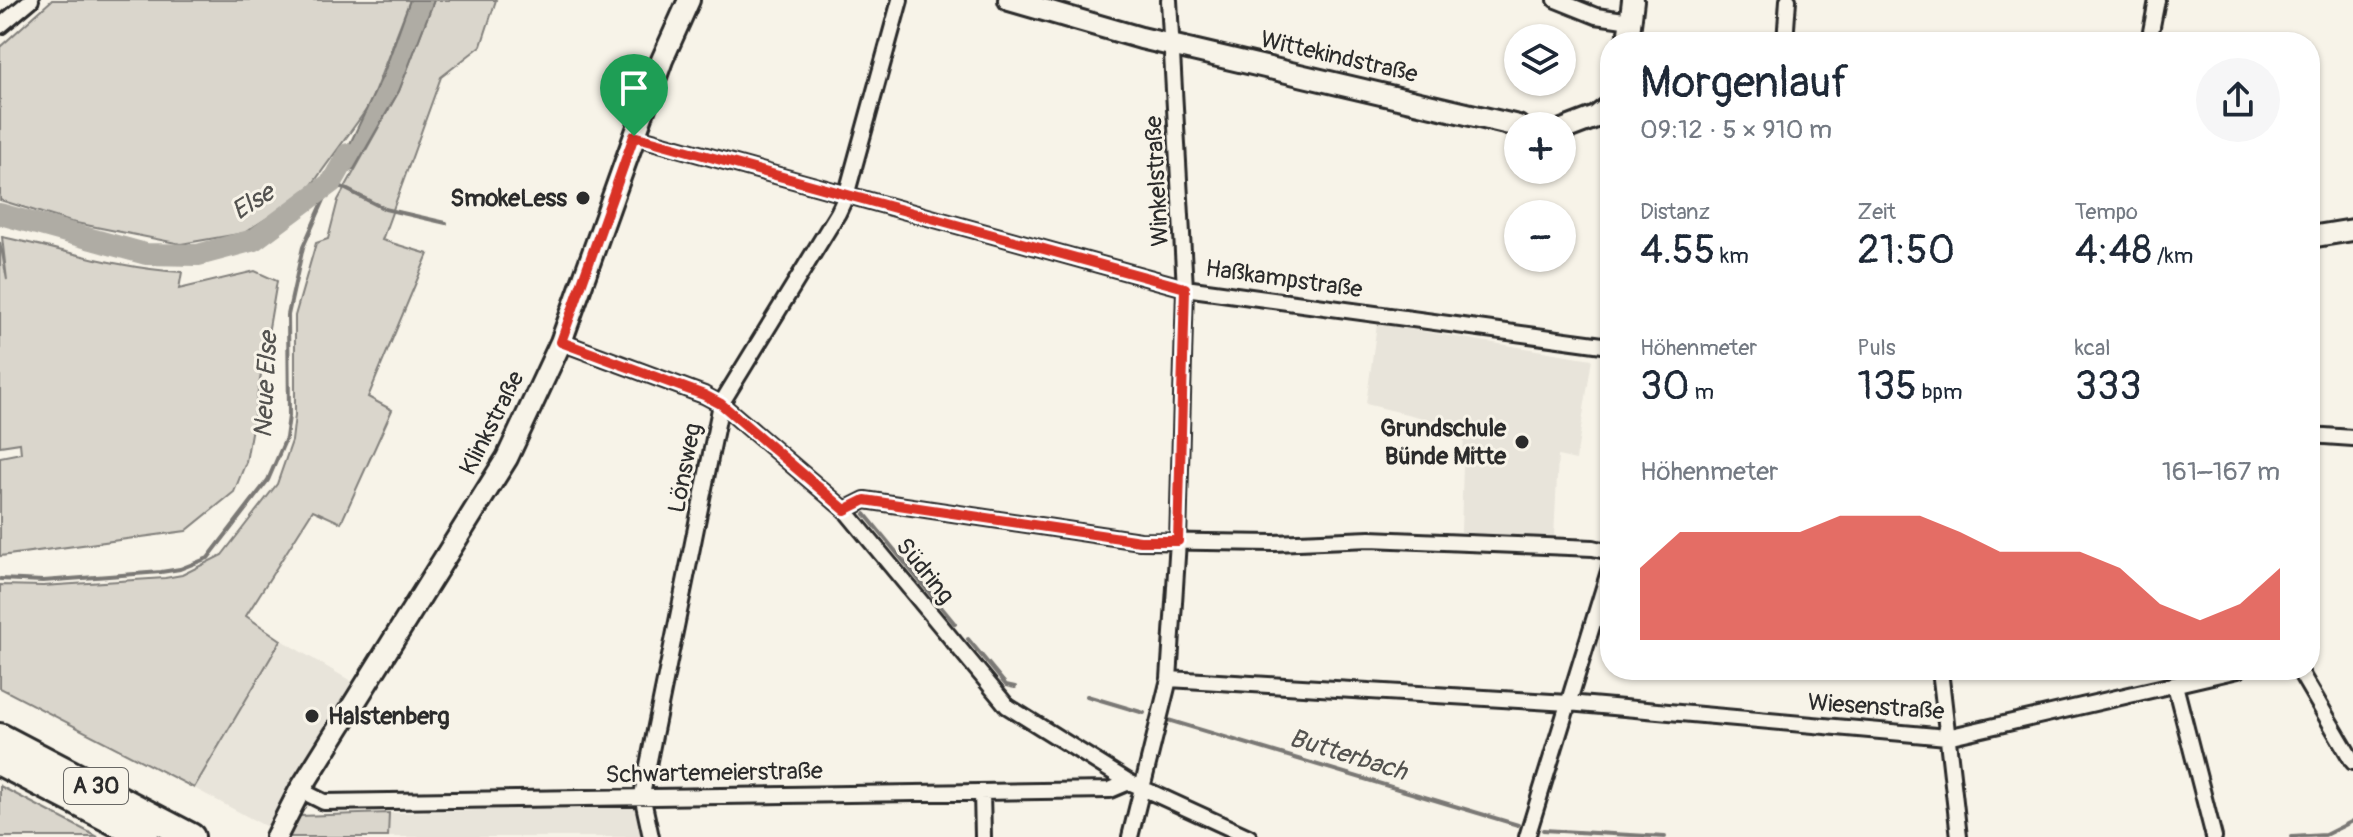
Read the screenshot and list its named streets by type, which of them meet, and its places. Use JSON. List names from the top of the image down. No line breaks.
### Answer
{"streets":{"highway":["A 30"],"main road":["Wittekindstraße","Klinkstraße"],"street":["Winkelstraße","Haßkampstraße","Lönsweg","Südring","Wiesenstraße","Schwartemeierstraße"]},"crossings":[["Wittekindstraße","Winkelstraße"],["Winkelstraße","Haßkampstraße"],["Winkelstraße","Südring"],["Winkelstraße","Wiesenstraße"],["Winkelstraße","Schwartemeierstraße"],["Haßkampstraße","Klinkstraße"],["Haßkampstraße","Lönsweg"],["Klinkstraße","Südring"],["Klinkstraße","Schwartemeierstraße"],["Lönsweg","Südring"],["Lönsweg","Schwartemeierstraße"],["Südring","Schwartemeierstraße"]],"water":["Else","Neue Else","Butterbach"],"places":["SmokeLess","Grundschule Bünde Mitte","Halstenberg"],"page":{"map_buttons":["+","−"],"heading":["Morgenlauf","09:12 · 5 × 910 m"],"stats":[["Distanz","4.55 km"],["Zeit","21:50"],["Tempo","4:48 /km"],["Höhenmeter","30 m"],["Puls","135 bpm"],["kcal","333"]],"chart":["Höhenmeter","161–167 m"]}}
